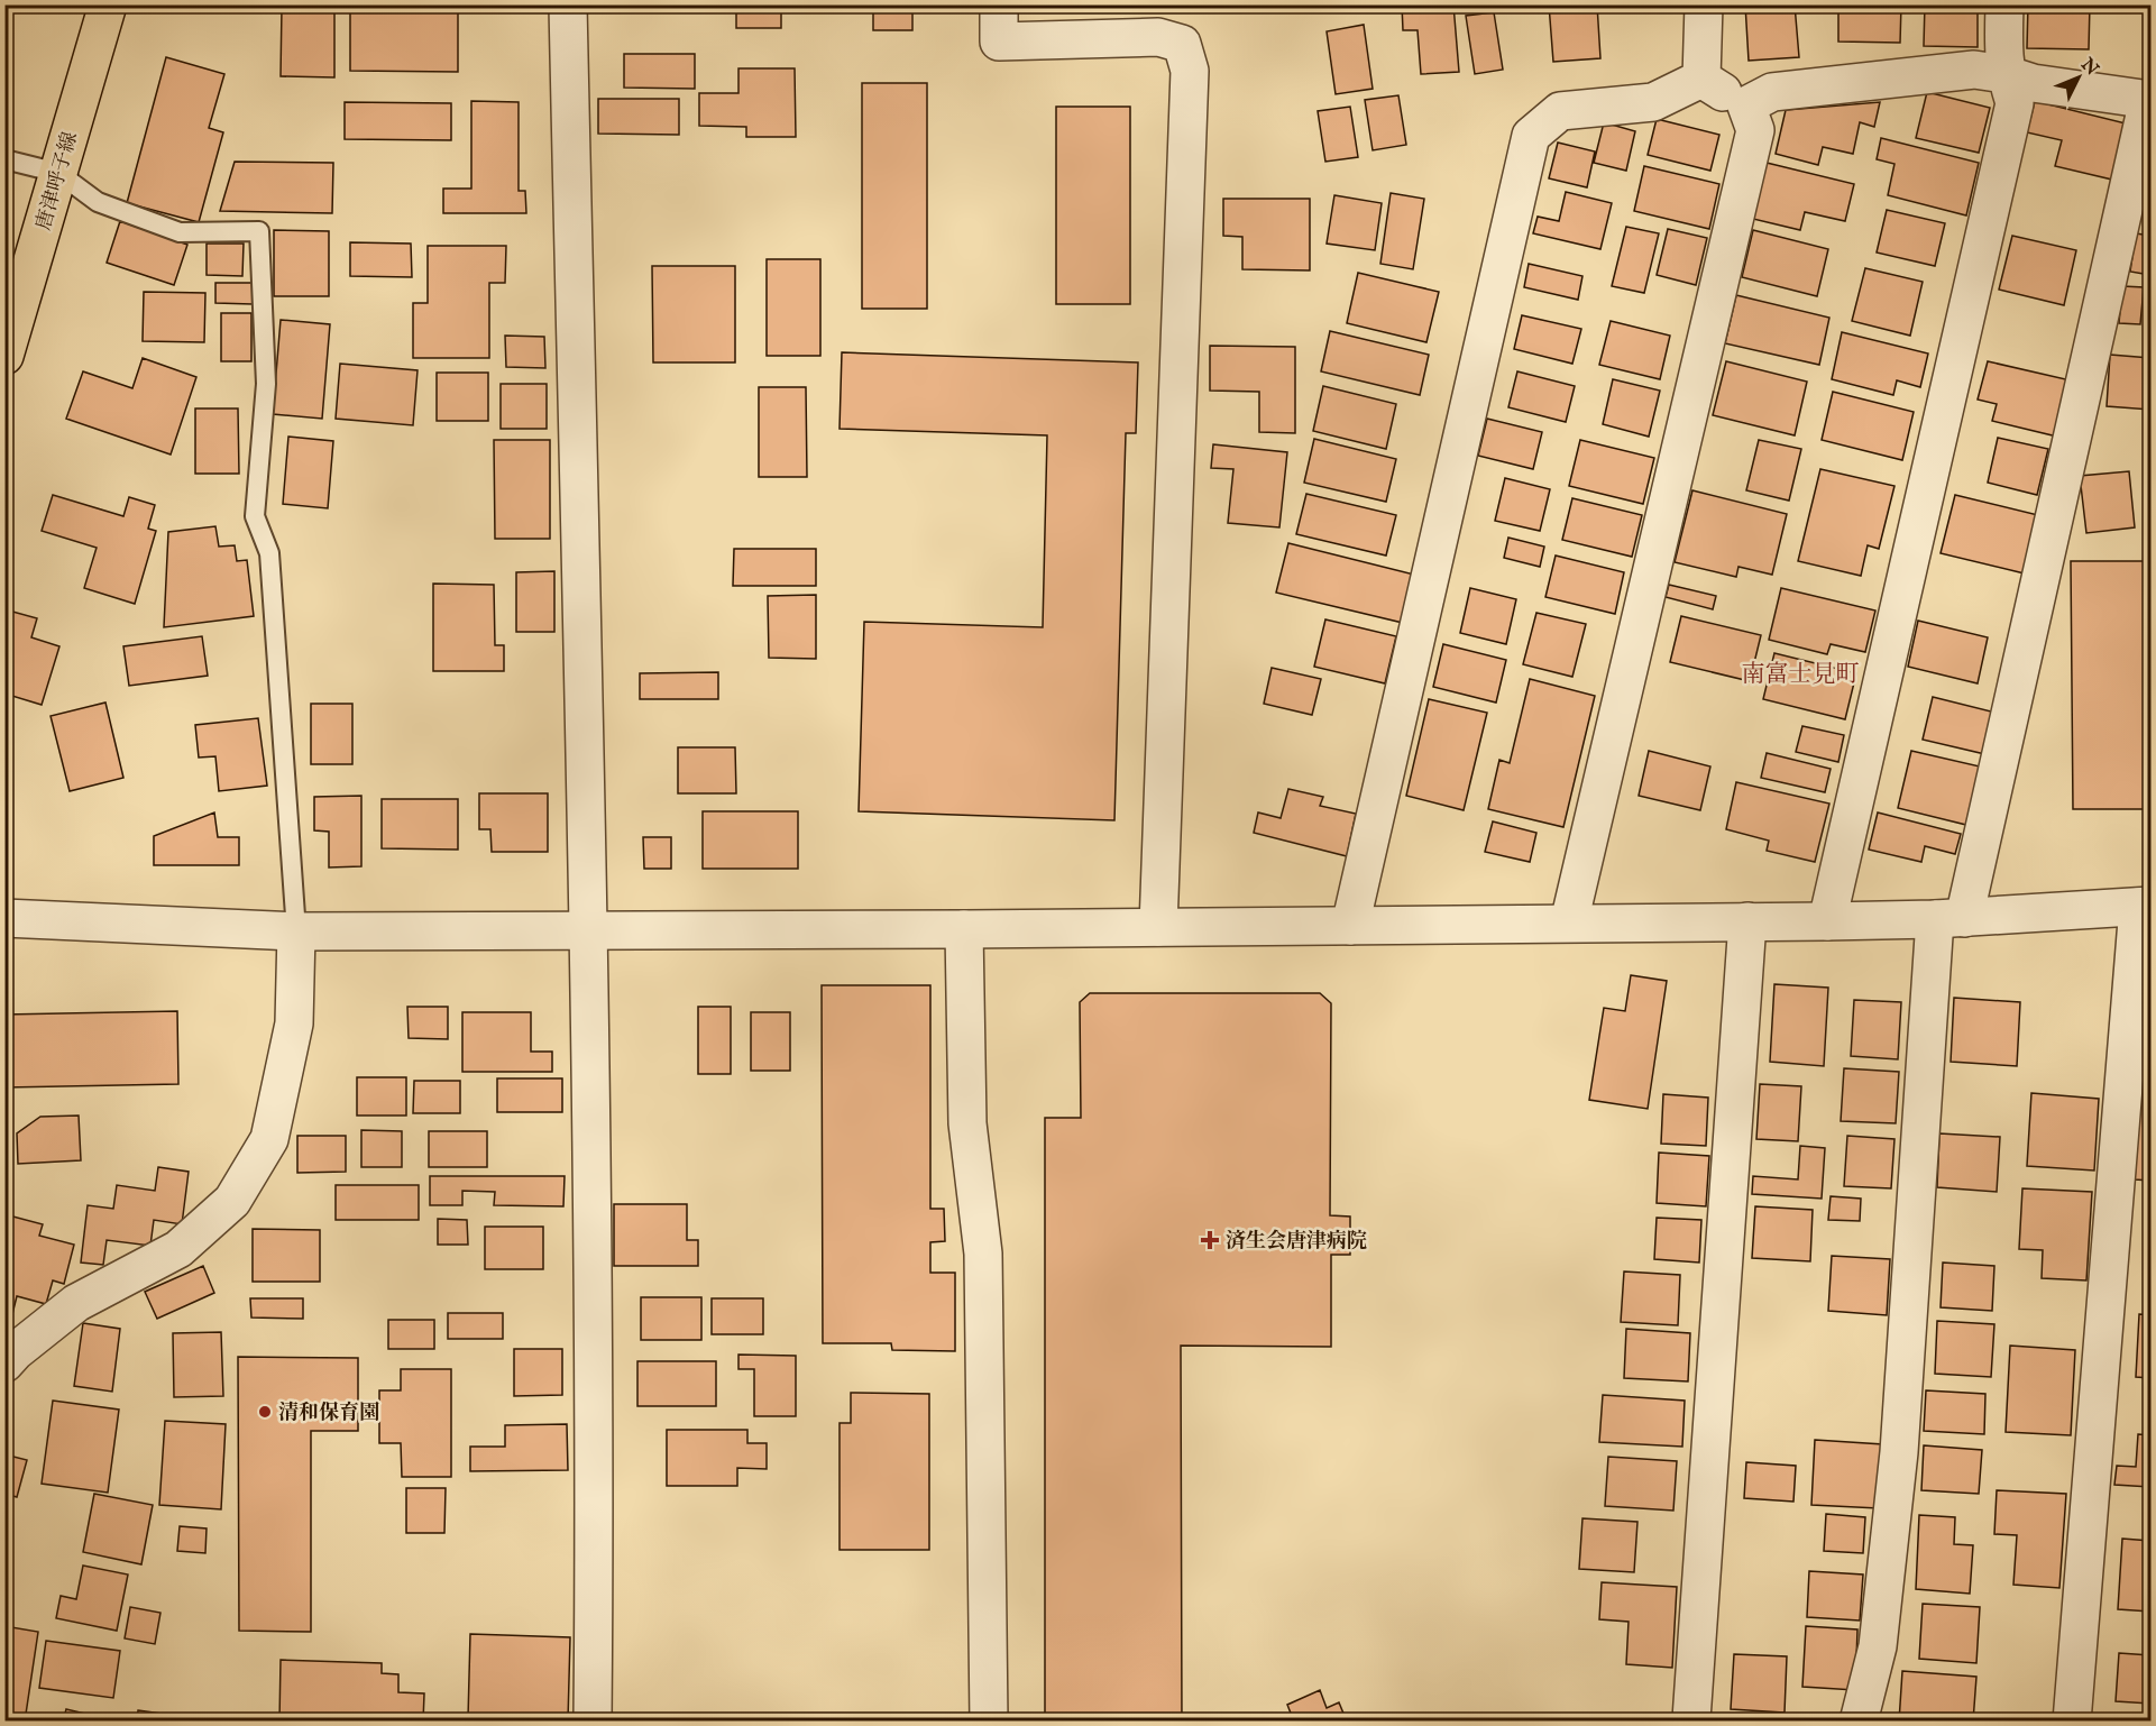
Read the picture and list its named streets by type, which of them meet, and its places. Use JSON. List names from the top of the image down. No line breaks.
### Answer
{"streets":{"main road":["唐津呼子線"]},"districts":["南富士見町"],"places":{"health":["済生会唐津病院"],"other":["清和保育園"]},"north":"top right"}
